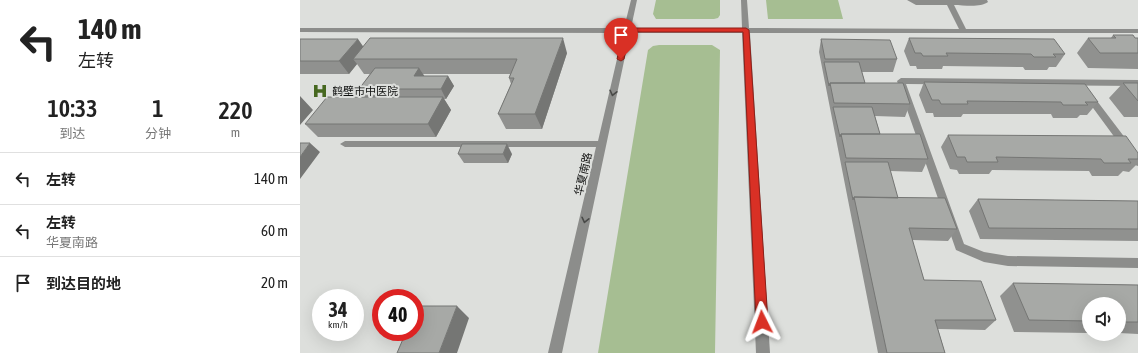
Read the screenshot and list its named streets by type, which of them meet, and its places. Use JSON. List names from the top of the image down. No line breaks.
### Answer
{"streets":{"street":["华夏南路"]},"one_way":["华夏南路"],"places":{"hospital":["鹤壁市中医院"]},"page":{"turn":["140 m","左转"],"eta":["10:33","到达","1","分钟","220","m"],"list":[{"name":"左转","value":"140 m"},{"name":"左转","note":"华夏南路","value":"60 m"},{"name":"到达目的地","value":"20 m"}],"speed":"34 km/h","limit":"40"}}
